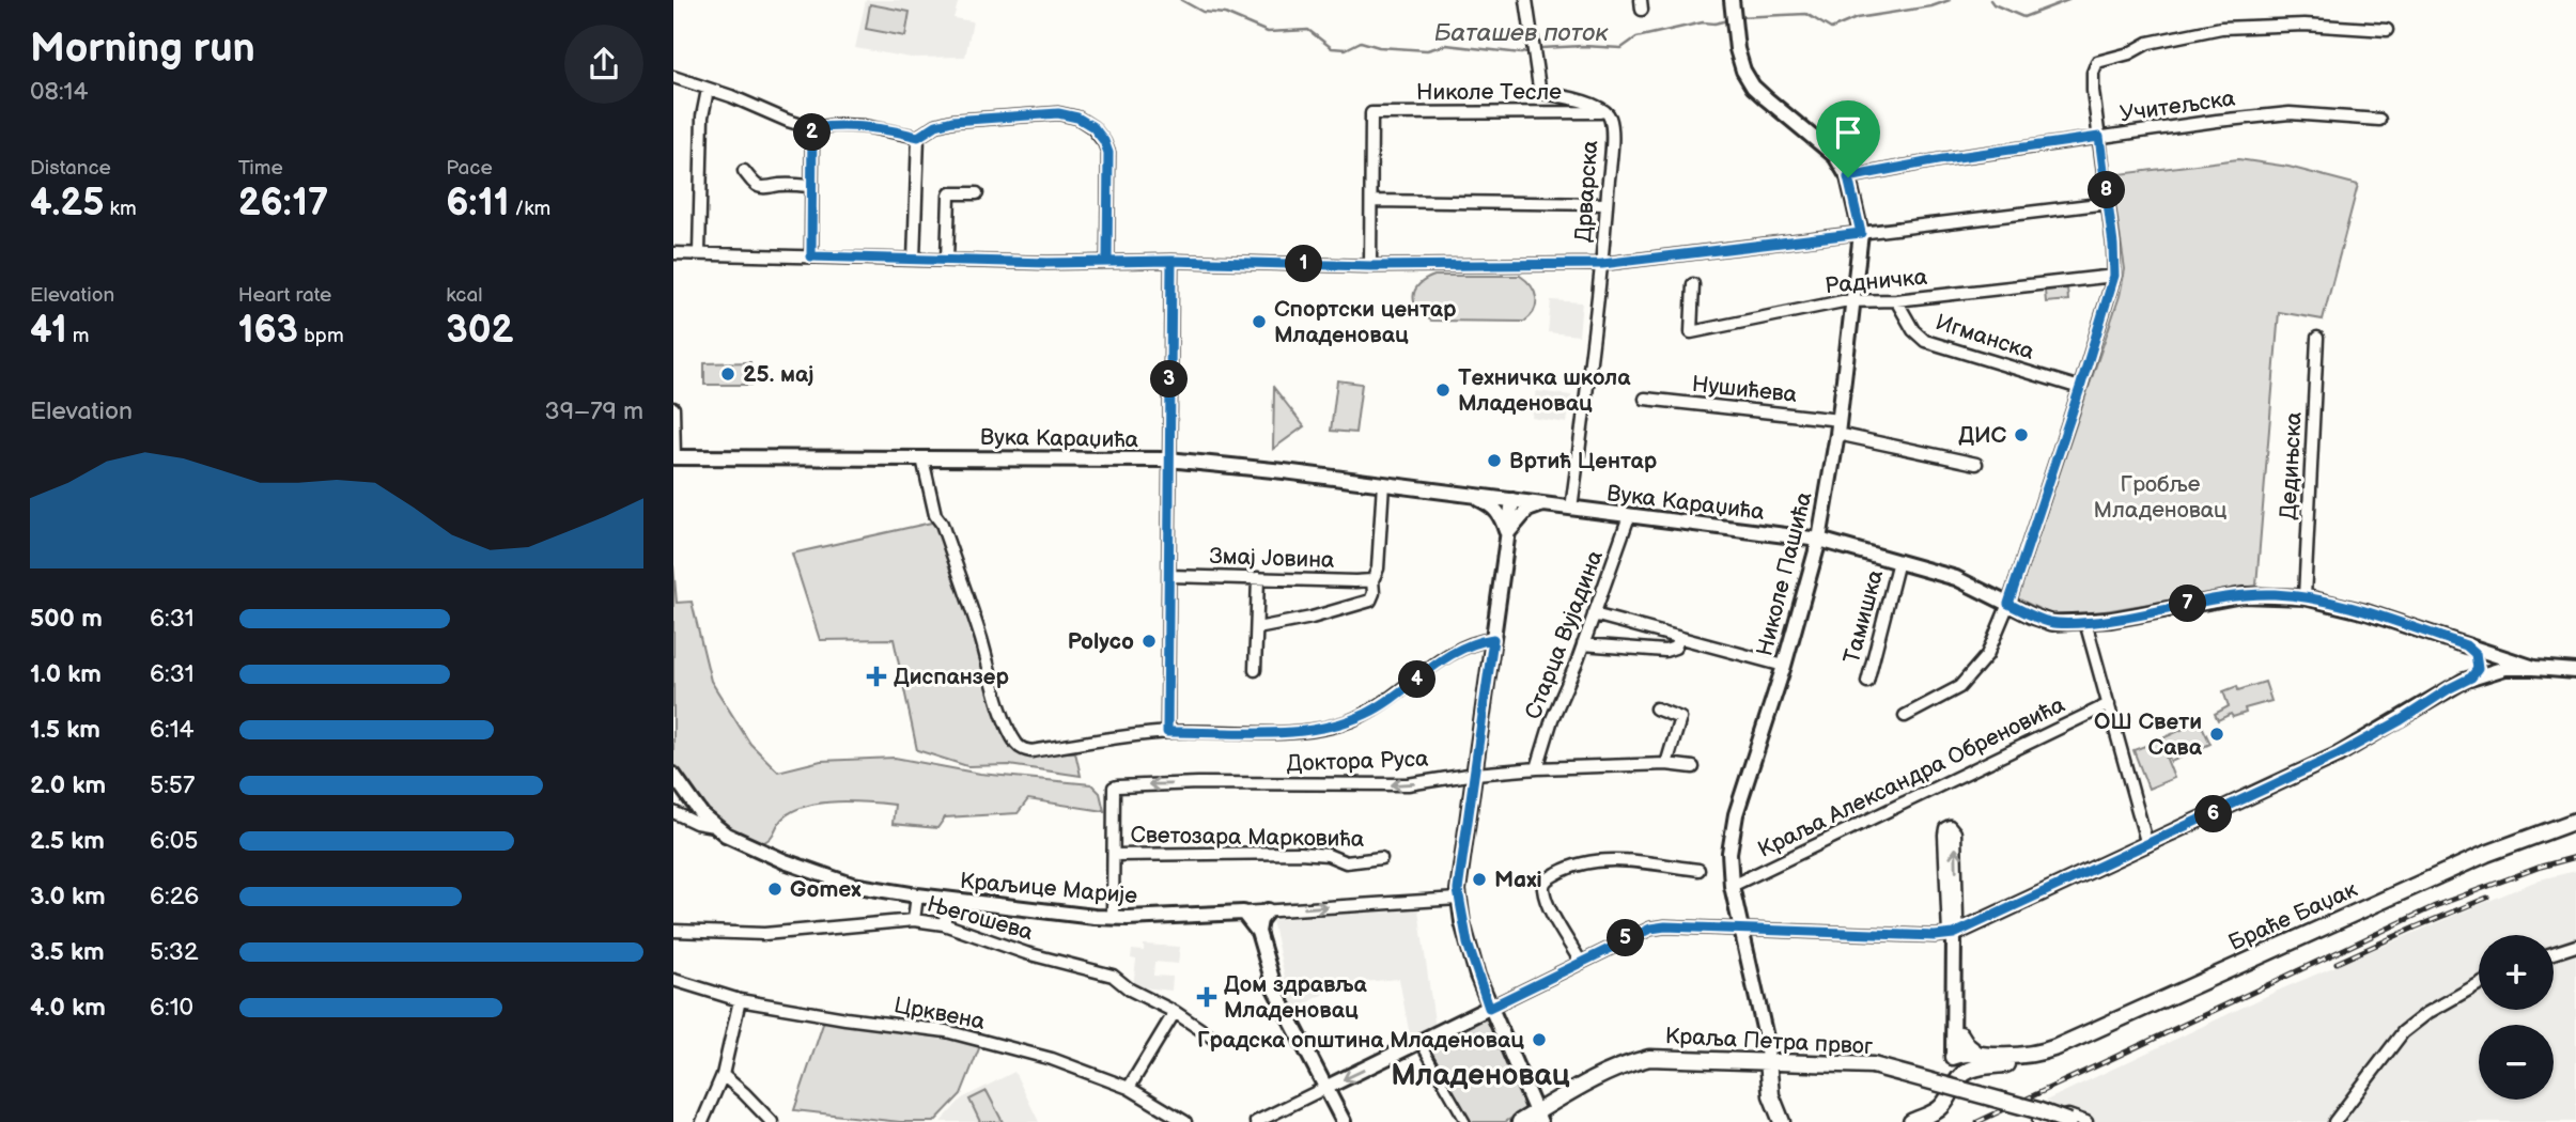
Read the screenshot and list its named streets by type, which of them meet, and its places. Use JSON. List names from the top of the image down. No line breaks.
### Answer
{"streets":{"main road":["Николе Пашића","Браће Баџак","Краља Петра првог"],"street":["Николе Тесле","Учитељска","Дрварска","Радничка","Игманска","Нушићева","Вука Караџића","Дедињска","Змај Јовина","Тамишка","Старца Вујадина","Доктора Руса","Краља Александра Обреновића","Светозара Марковића","Краљице Марије","Његошева","Црквена"]},"crossings":[["Николе Тесле","Дрварска"],["Учитељска","Николе Пашића"],["Дрварска","Вука Караџића"],["Радничка","Игманска"],["Радничка","Николе Пашића"],["Нушићева","Николе Пашића"],["Вука Караџића","Дедињска"],["Вука Караџића","Николе Пашића"],["Вука Караџића","Тамишка"],["Вука Караџића","Старца Вујадина"],["Николе Пашића","Краља Александра Обреновића"],["Николе Пашића","Краља Петра првог"],["Старца Вујадина","Доктора Руса"],["Доктора Руса","Светозара Марковића"]],"districts":["Младеновац"],"water":["Баташев поток"],"parks":["Гробље Младеновац"],"places":{"other":["Спортски центар Младеновац","25. мај","Техничка школа Младеновац","ДИС","Вртић Центар","Polyco","ОШ Свети Сава","Maxi","Gomex","Градска општина Младеновац"],"health":["Диспанзер","Дом здравља Младеновац"]},"page":{"heading":["Morning run","08:14"],"pins":["2","8","1","3","7","4","6","5"],"stats":[["Distance","4.25 km"],["Time","26:17"],["Pace","6:11 /km"],["Elevation","41 m"],["Heart rate","163 bpm"],["kcal","302"]],"chart":["Elevation","39–79 m"],"list":[{"name":"500 m","note":"6:31"},{"name":"1.0 km","note":"6:31"},{"name":"1.5 km","note":"6:14"},{"name":"2.0 km","note":"5:57"},{"name":"2.5 km","note":"6:05"},{"name":"3.0 km","note":"6:26"},{"name":"3.5 km","note":"5:32"},{"name":"4.0 km","note":"6:10"}],"map_buttons":["+","−"]}}
